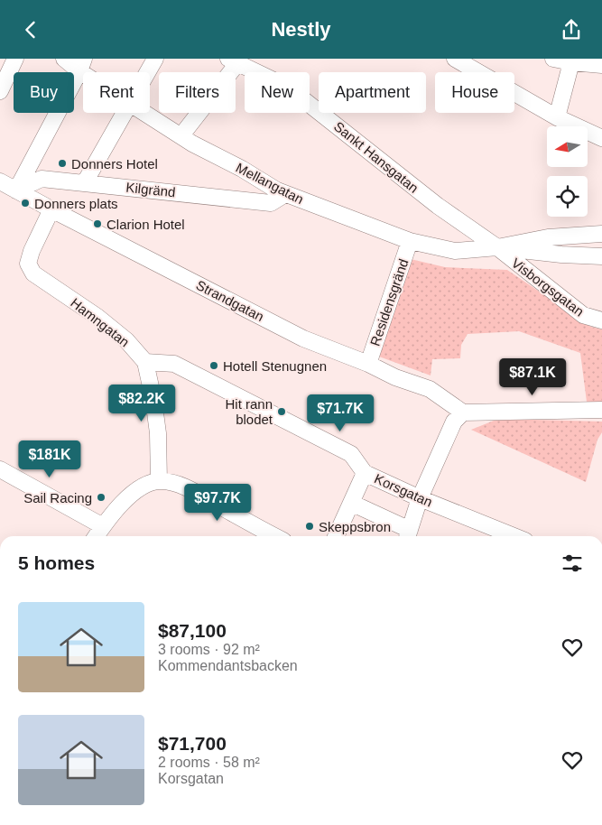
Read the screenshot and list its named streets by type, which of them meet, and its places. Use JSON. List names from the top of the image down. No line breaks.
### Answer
{"streets":{"street":["Sankt Hansgatan","Mellangatan","Kilgränd","Visborgsgatan","Strandgatan","Residensgränd","Hamngatan","Korsgatan"]},"crossings":[["Sankt Hansgatan","Mellangatan"],["Sankt Hansgatan","Visborgsgatan"],["Mellangatan","Kilgränd"],["Mellangatan","Visborgsgatan"],["Mellangatan","Residensgränd"],["Kilgränd","Strandgatan"],["Strandgatan","Residensgränd"],["Strandgatan","Hamngatan"],["Hamngatan","Korsgatan"]],"places":["Donners Hotel","Donners plats","Clarion Hotel","Hotell Stenugnen","Hit rann blodet","Sail Racing","Skeppsbron"],"north":"left","page":{"header":"Nestly","chip":["Buy","Rent","Filters","New","Apartment","House"],"price":["$87.1K","$82.2K","$71.7K","$181K","$97.7K"],"heading":"5 homes","list":[{"name":"$87,100","note":"3 rooms · 92 m² · Kommendantsbacken"},{"name":"$71,700","note":"2 rooms · 58 m² · Korsgatan"}]}}
